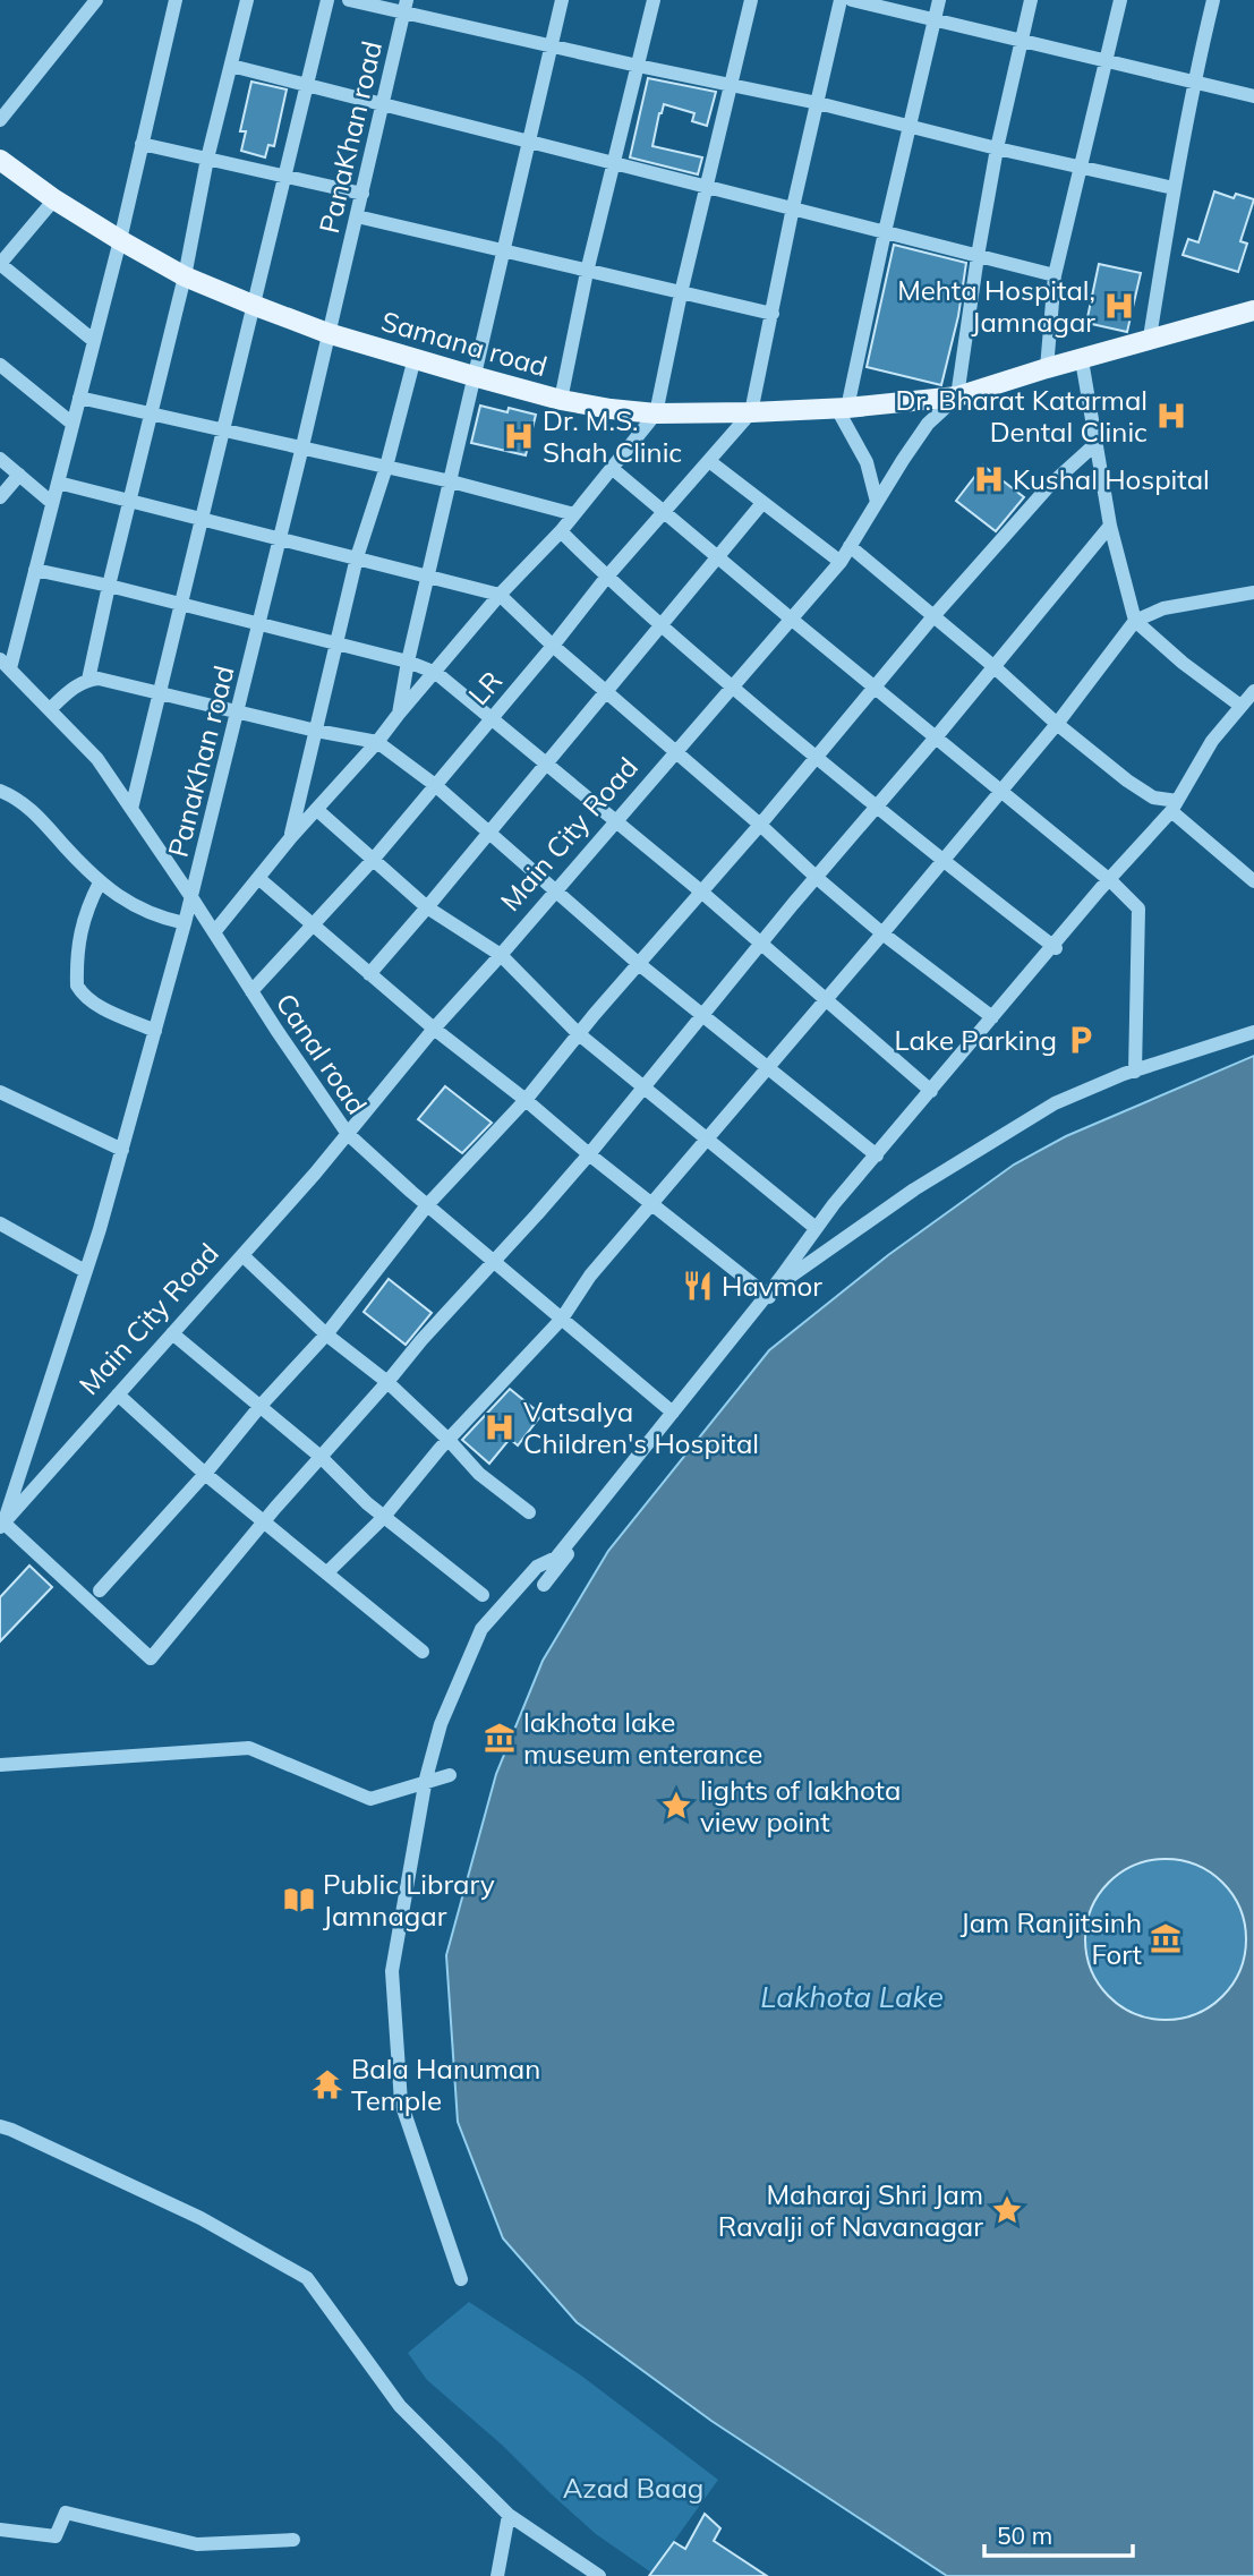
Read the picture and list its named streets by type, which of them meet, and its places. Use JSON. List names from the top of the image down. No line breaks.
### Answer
{"streets":{"main road":["Samana road","Main City Road"],"street":["PanaKhan road","LR","Canal road"]},"crossings":[["PanaKhan road","Samana road"],["PanaKhan road","Main City Road"],["PanaKhan road","Canal road"],["Samana road","LR"],["Samana road","Main City Road"],["LR","Canal road"],["Main City Road","Canal road"]],"water":["Lakhota Lake"],"parks":["Azad Baag"],"places":{"hospital":["Mehta Hospital, Jamnagar","Dr. Bharat Katarmal Dental Clinic","Dr. M.S. Shah Clinic","Kushal Hospital","Vatsalya Children's Hospital"],"parking":["Lake Parking"],"restaurant":["Havmor"],"museum":["lakhota lake museum enterance","Jam Ranjitsinh Fort"],"place":["lights of lakhota view point","Maharaj Shri Jam Ravalji of Navanagar"],"library":["Public Library Jamnagar"],"temple":["Bala Hanuman Temple"]},"scale_bar":"50 m"}
